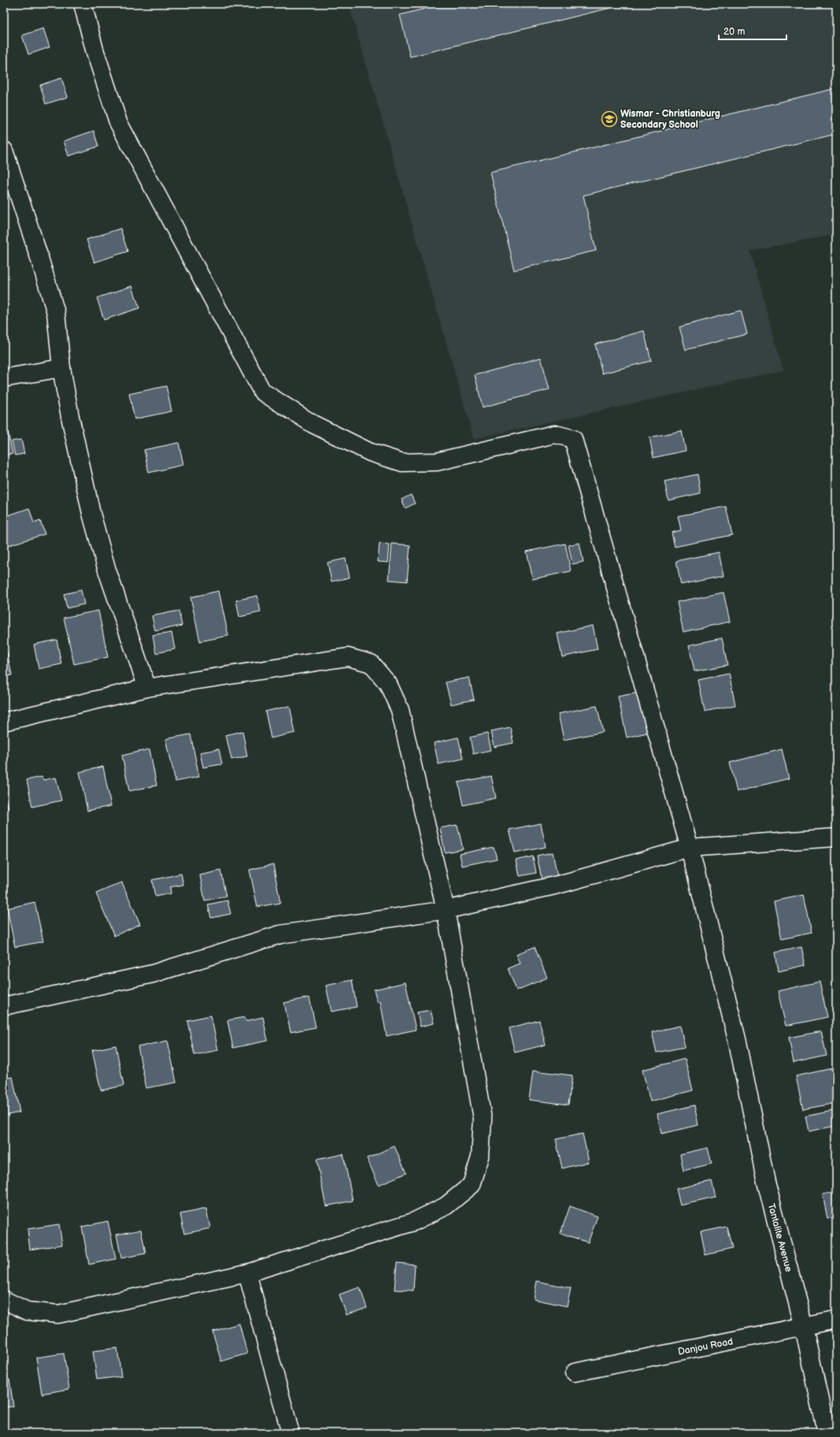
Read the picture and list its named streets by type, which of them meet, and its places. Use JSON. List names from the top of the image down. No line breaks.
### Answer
{"streets":{"street":["Tantalite Avenue","Danjou Road"]},"crossings":[["Tantalite Avenue","Danjou Road"]],"places":{"school or university":["Wismar - Christianburg Secondary School"]},"scale_bar":"20 m"}
